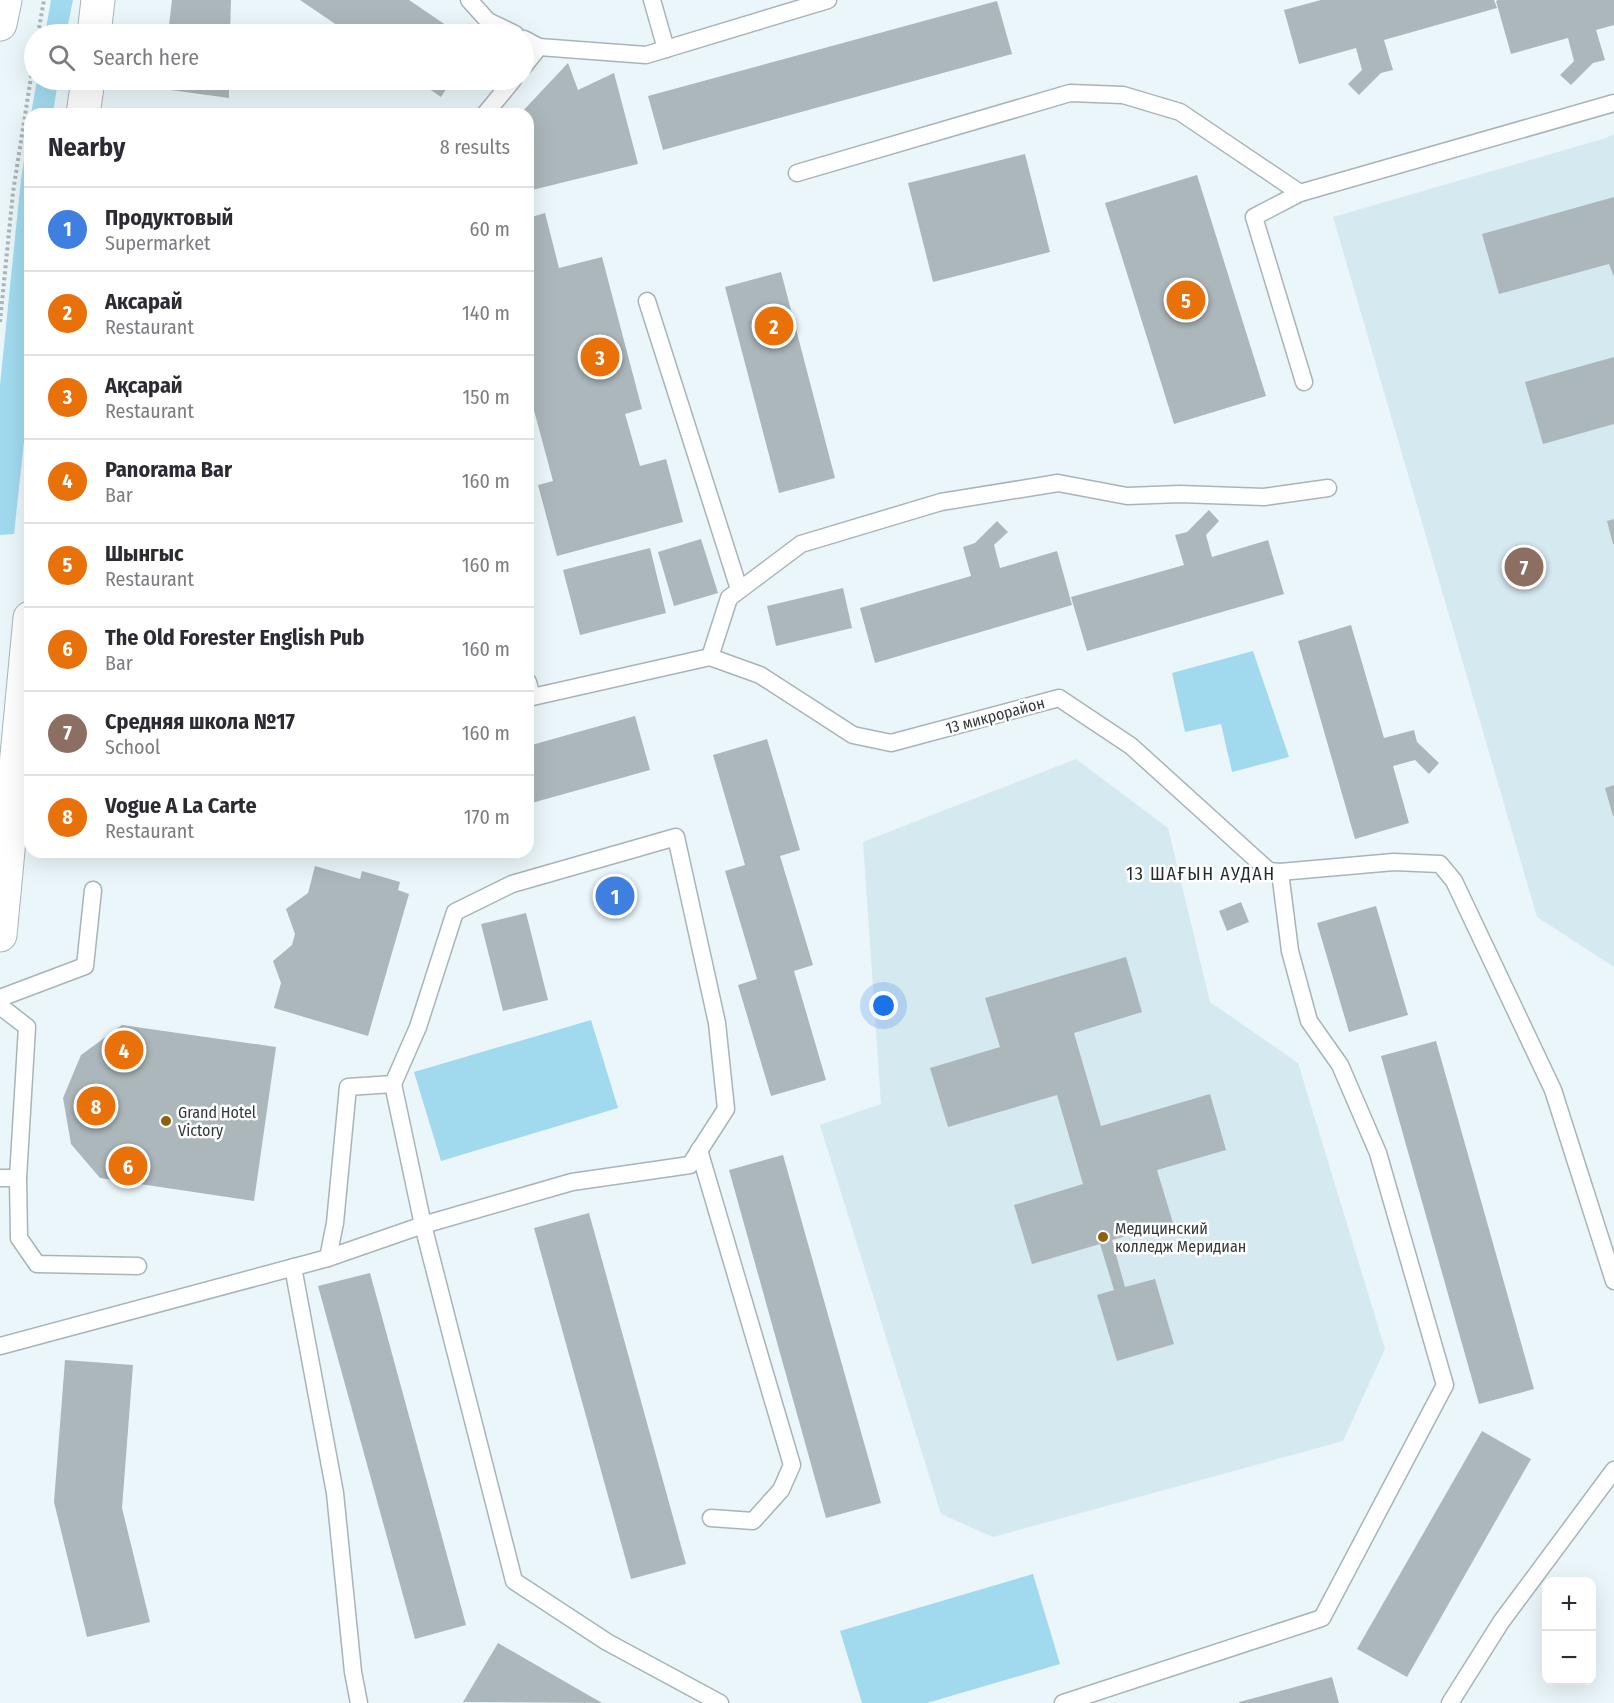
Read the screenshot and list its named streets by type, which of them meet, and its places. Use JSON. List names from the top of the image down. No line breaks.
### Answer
{"streets":{"lane":["13 микрорайон"]},"districts":["13 ШАҒЫН АУДАН"],"places":["Grand Hotel Victory","Медицинский колледж Меридиан"],"page":{"search":"Search here","heading":["Nearby","8 results"],"list":[{"mark":"1","name":"Продуктовый","note":"Supermarket","value":"60 m"},{"mark":"2","name":"Аксарай","note":"Restaurant","value":"140 m"},{"mark":"3","name":"Ақсарай","note":"Restaurant","value":"150 m"},{"mark":"4","name":"Panorama Bar","note":"Bar","value":"160 m"},{"mark":"5","name":"Шынгыс","note":"Restaurant","value":"160 m"},{"mark":"6","name":"The Old Forester English Pub","note":"Bar","value":"160 m"},{"mark":"7","name":"Средняя школа №17","note":"School","value":"160 m"},{"mark":"8","name":"Vogue A La Carte","note":"Restaurant","value":"170 m"}],"pins":["5","2","3","7","1","4","8","6"],"map_buttons":["+","−"]}}
